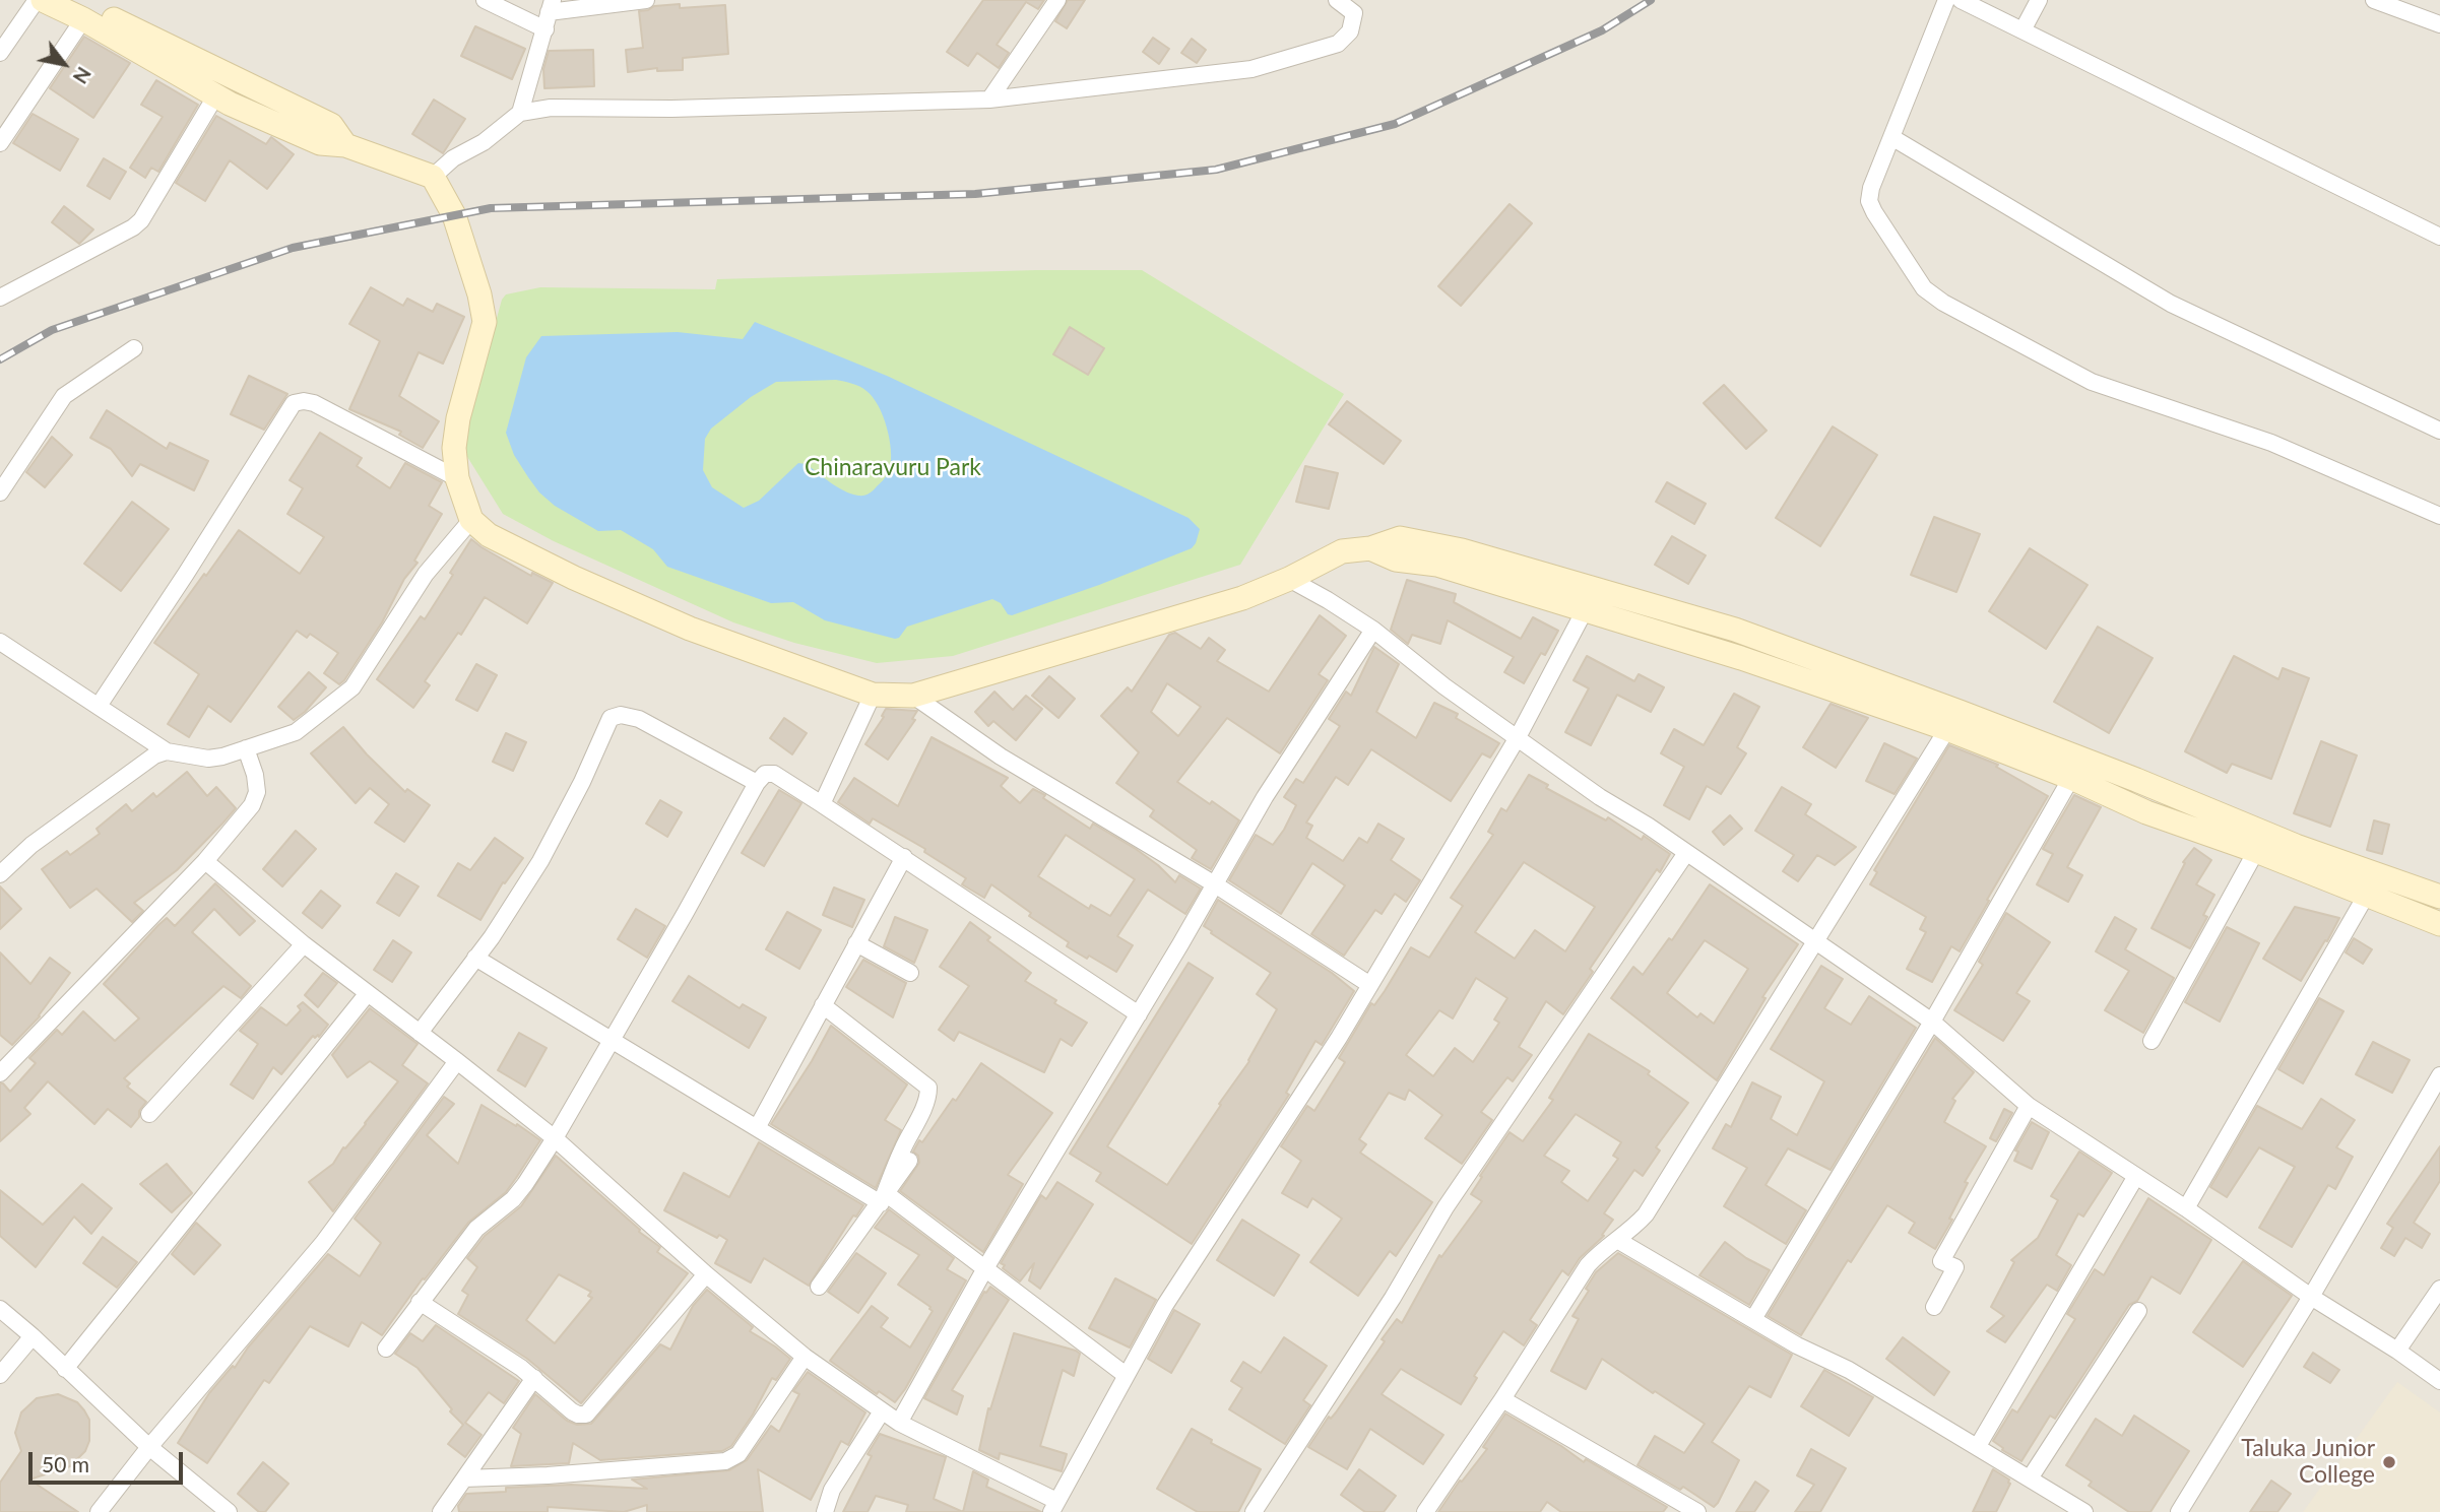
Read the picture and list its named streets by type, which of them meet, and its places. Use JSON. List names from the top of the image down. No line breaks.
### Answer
{"parks":["Chinaravuru Park"],"places":["Taluka Junior College"],"scale_bar":"50 m","north":"bottom right"}
